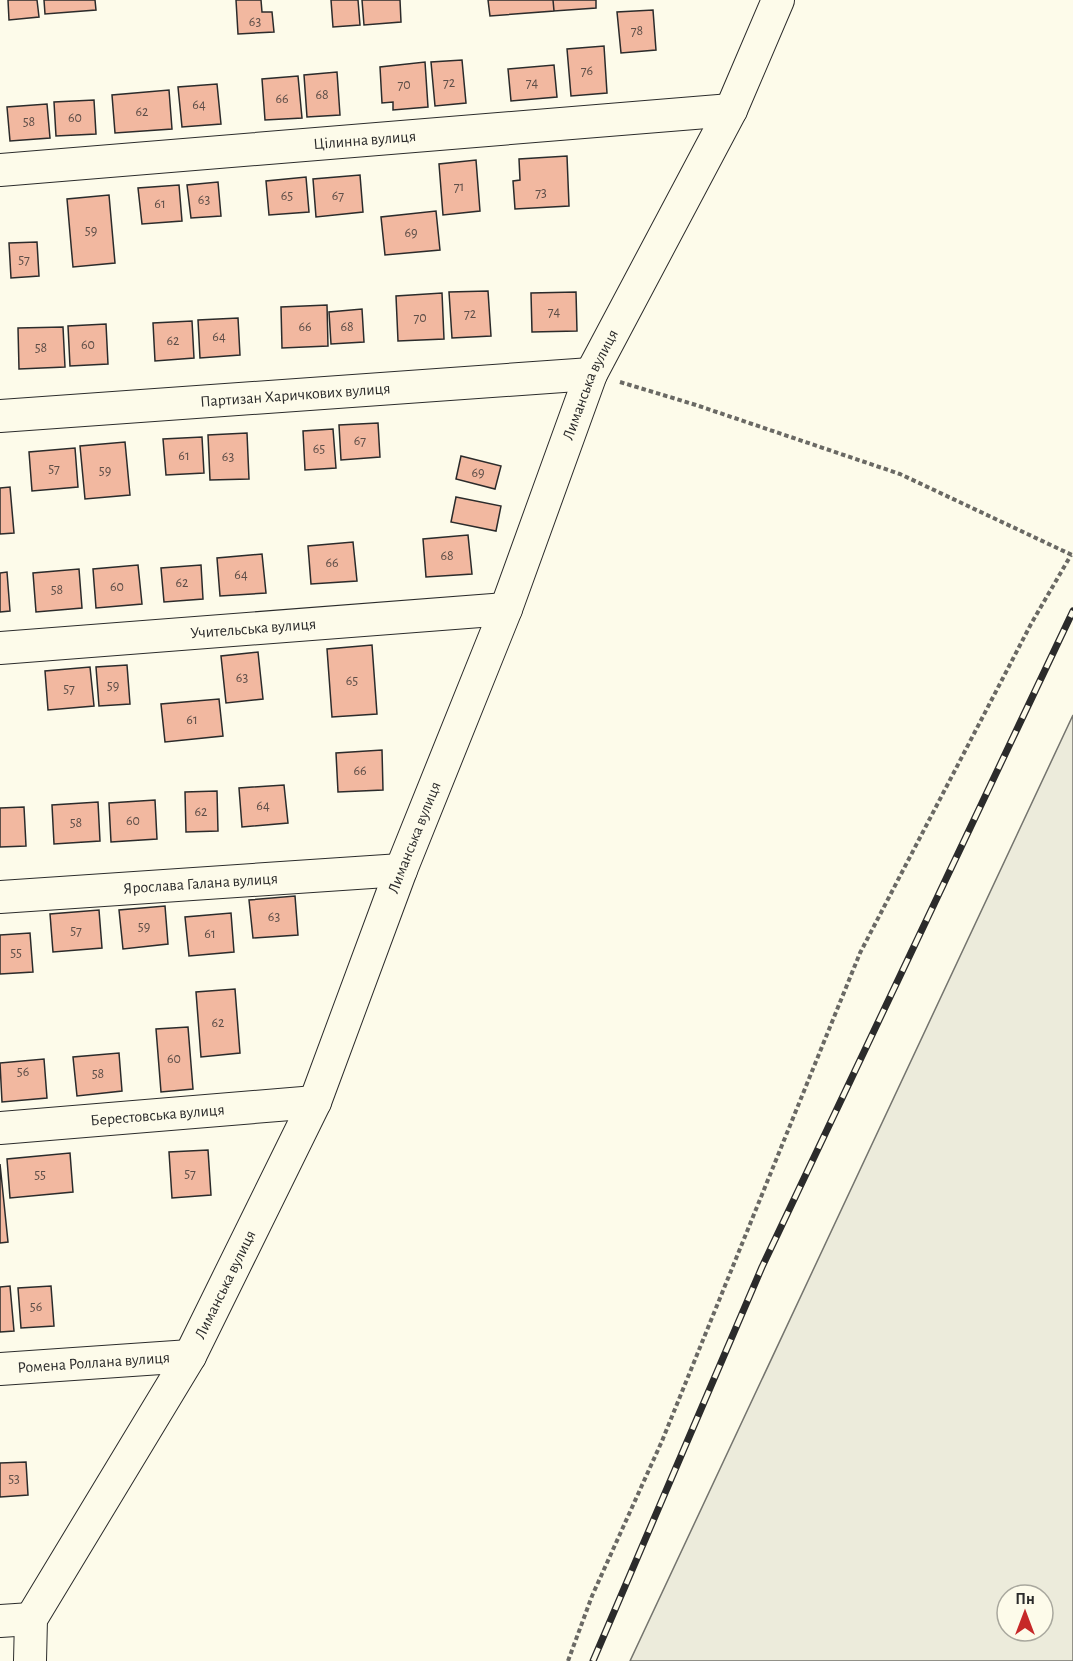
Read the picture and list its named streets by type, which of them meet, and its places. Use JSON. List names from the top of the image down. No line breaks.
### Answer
{"streets":{"street":["Цілинна вулиця","Лиманська вулиця","Партизан Харичкових вулиця","Учительська вулиця","Ярослава Галана вулиця","Берестовська вулиця","Ромена Роллана вулиця"]},"crossings":[["Цілинна вулиця","Лиманська вулиця"],["Лиманська вулиця","Партизан Харичкових вулиця"],["Лиманська вулиця","Учительська вулиця"],["Лиманська вулиця","Ярослава Галана вулиця"],["Лиманська вулиця","Берестовська вулиця"],["Лиманська вулиця","Ромена Роллана вулиця"]],"house_numbers":["63","78","76","72","74","70","68","66","64","62","60","58","71","73","65","67","63","61","59","69","57","74","72","70","66","68","64","62","60","58","67","65","61","63","57","59","69","68","66","64","62","60","58","63","65","59","57","61","66","64","62","60","58","63","59","57","61","55","62","60","56","58","57","55","56","53"],"north":"top"}
